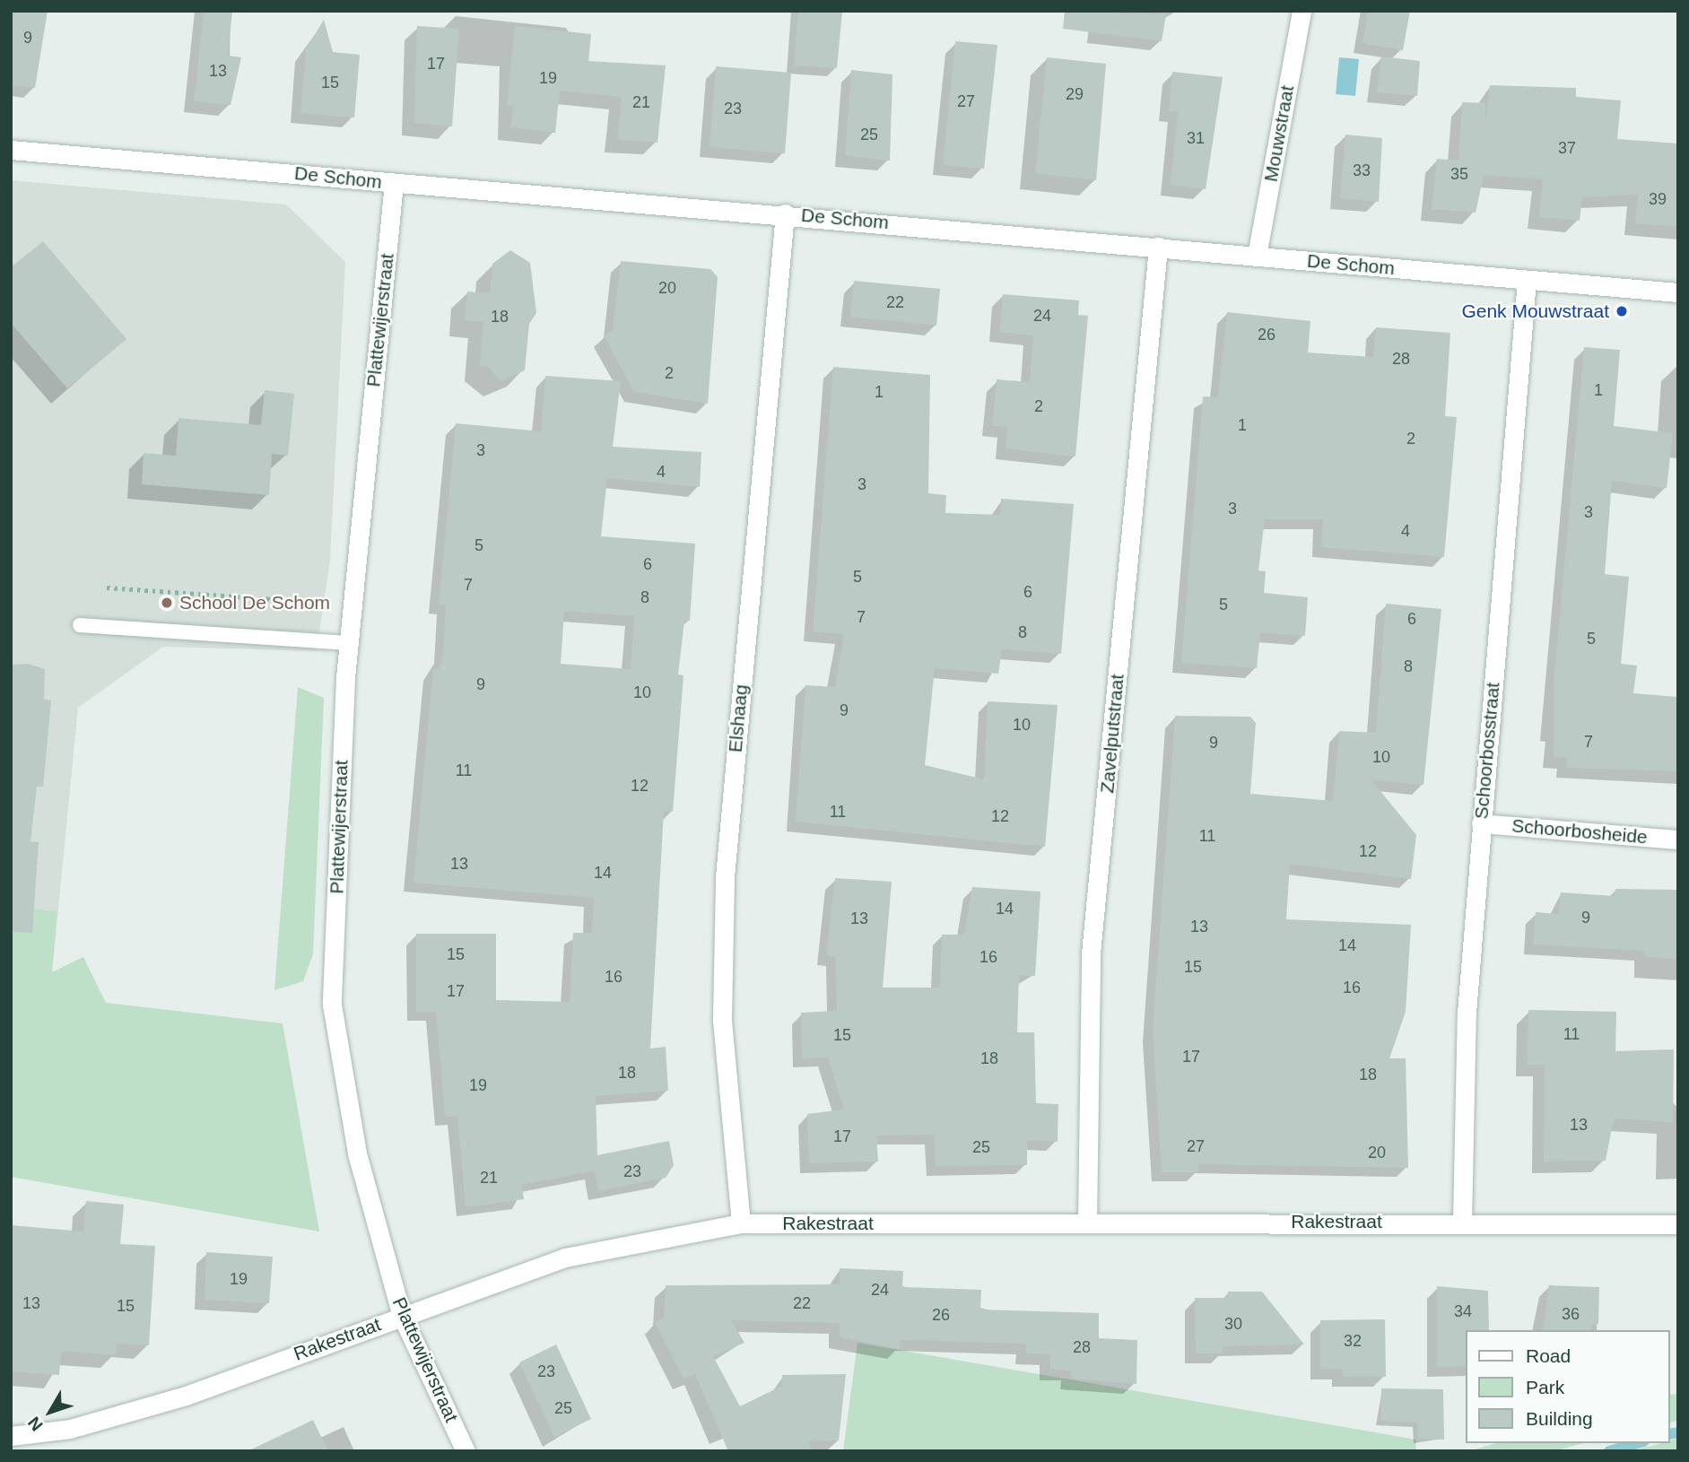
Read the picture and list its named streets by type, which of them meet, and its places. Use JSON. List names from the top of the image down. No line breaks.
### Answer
{"streets":{"street":["Mouwstraat","De Schom","Plattewijerstraat","Elshaag","Zavelputstraat","Schoorbosstraat","Schoorbosheide","Rakestraat"]},"crossings":[["Mouwstraat","De Schom"],["De Schom","Plattewijerstraat"],["De Schom","Elshaag"],["De Schom","Zavelputstraat"],["De Schom","Schoorbosstraat"],["Plattewijerstraat","Rakestraat"],["Elshaag","Rakestraat"],["Zavelputstraat","Rakestraat"],["Schoorbosstraat","Schoorbosheide"],["Schoorbosstraat","Rakestraat"]],"places":["Genk Mouwstraat","School De Schom"],"house_numbers":["9","17","13","19","15","29","27","21","23","25","31","37","33","35","39","20","22","24","18","26","28","2","1","1","2","1","2","3","4","3","3","3","4","5","6","5","7","6","8","5","7","6","8","5","8","9","10","9","10","7","9","10","11","12","11","12","11","12","13","14","14","9","13","13","14","15","16","15","16","16","17","11","15","17","18","18","18","19","13","17","27","25","20","23","21","19","24","13","22","15","34","36","26","30","32","28","23","25"],"legend":["Road","Park","Building"],"north":"bottom left"}
